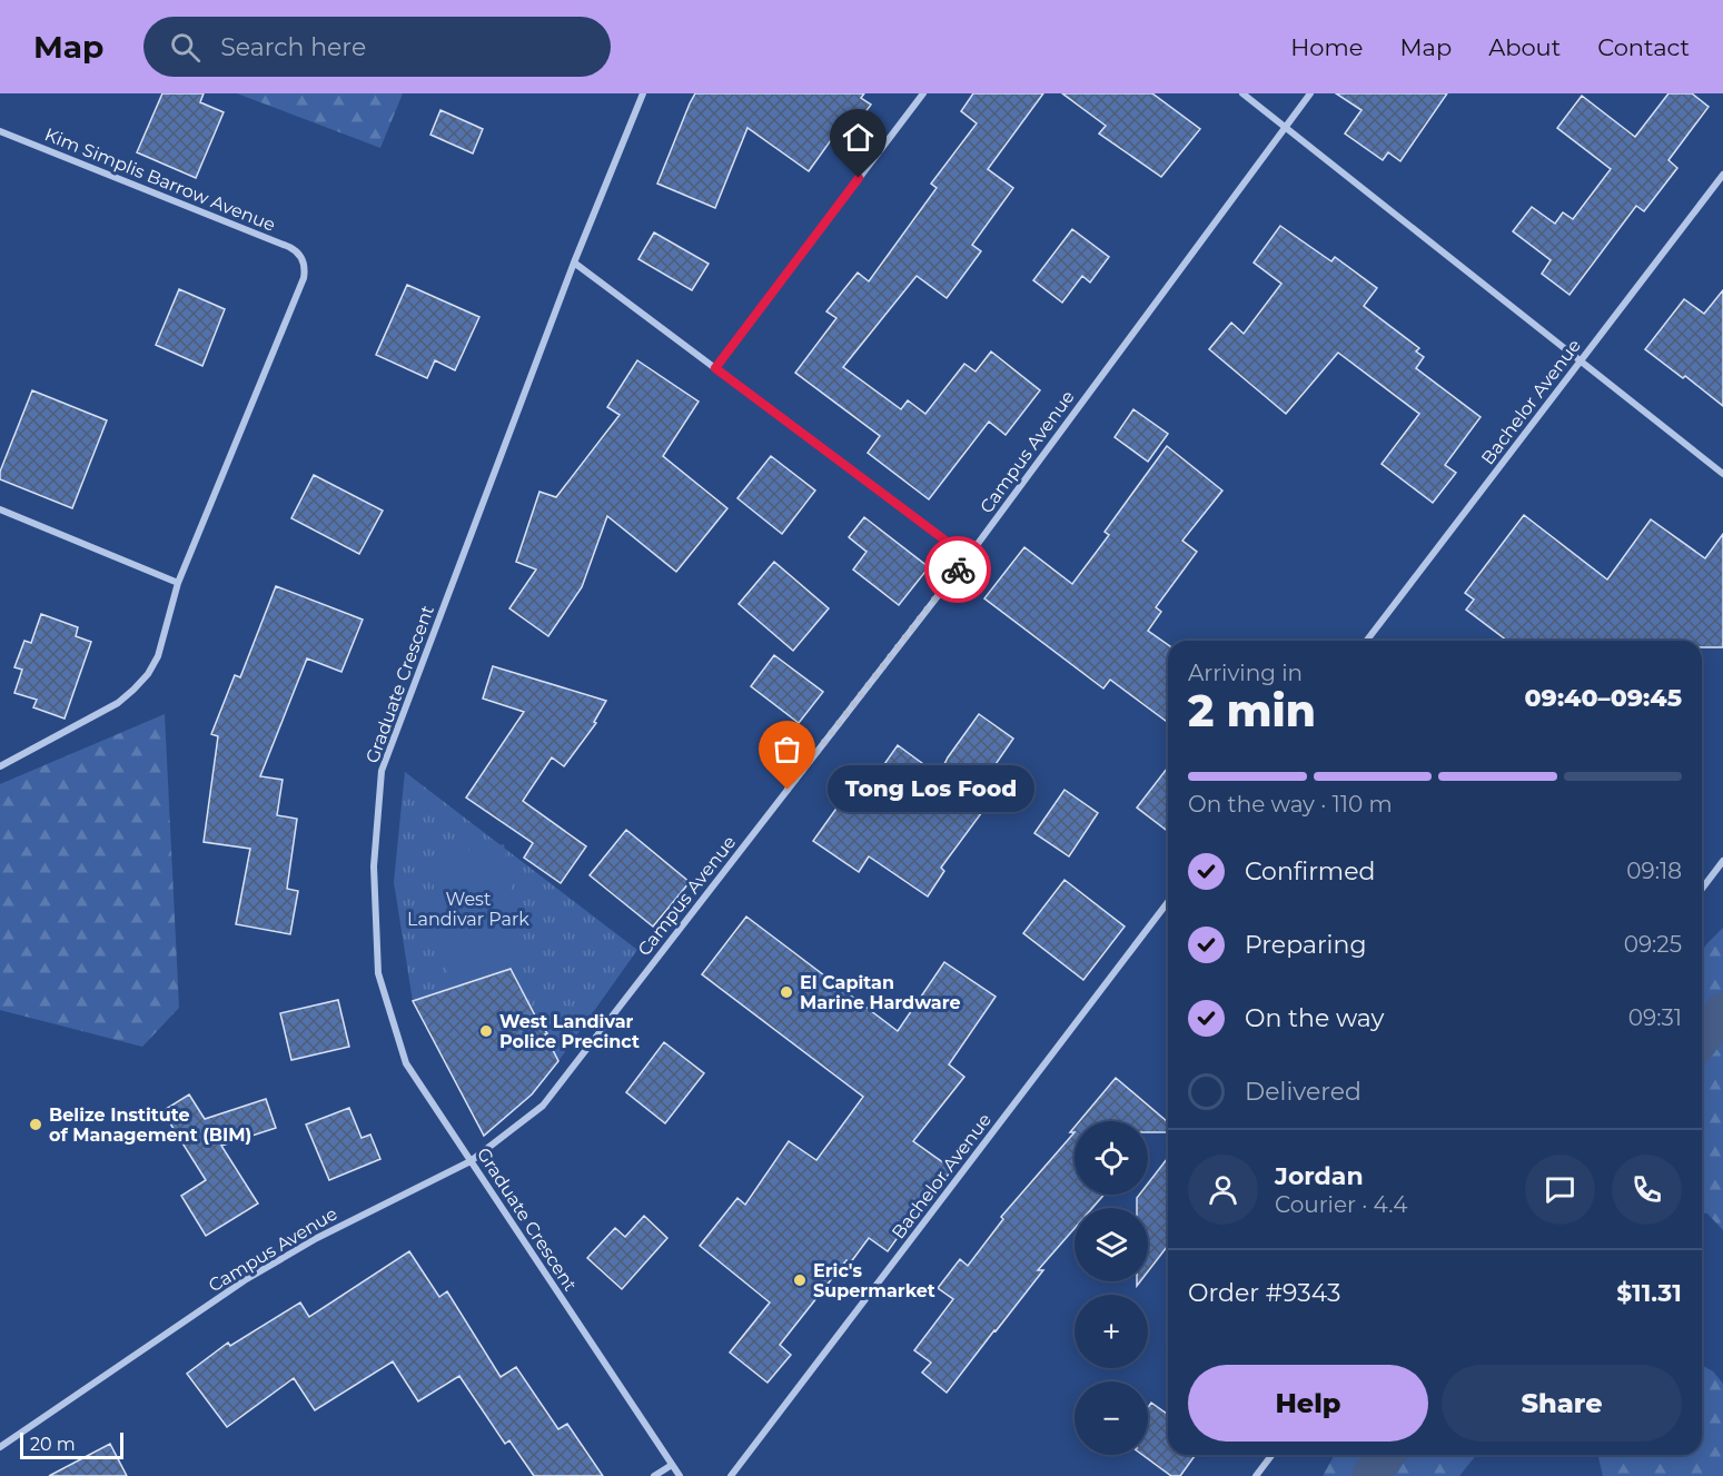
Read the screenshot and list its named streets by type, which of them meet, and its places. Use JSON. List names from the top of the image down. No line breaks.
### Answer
{"streets":{"street":["Kim Simplis Barrow Avenue","Bachelor Avenue","Campus Avenue","Graduate Crescent"]},"crossings":[["Campus Avenue","Graduate Crescent"]],"parks":["West Landivar Park"],"places":["Tong Los Food","El Capitan Marine Hardware","West Landivar Police Precinct","Belize Institute of Management (BIM)","Eric's Supermarket"],"scale_bar":"20 m","page":{"header":"Map","search":"Search here","nav":["Home","Map","About","Contact"],"heading":["2 min","Arriving in","09:40–09:45"],"panel":["Jordan","Courier · 4.4","Order #9343","$11.31"],"bar":"On the way · 110 m","bubble":"Tong Los Food","list":[["Confirmed","09:18"],["Preparing","09:25"],["On the way","09:31"],"Delivered"],"map_buttons":["+","−"],"buttons":["Help","Share"],"scale":"20 m"}}
